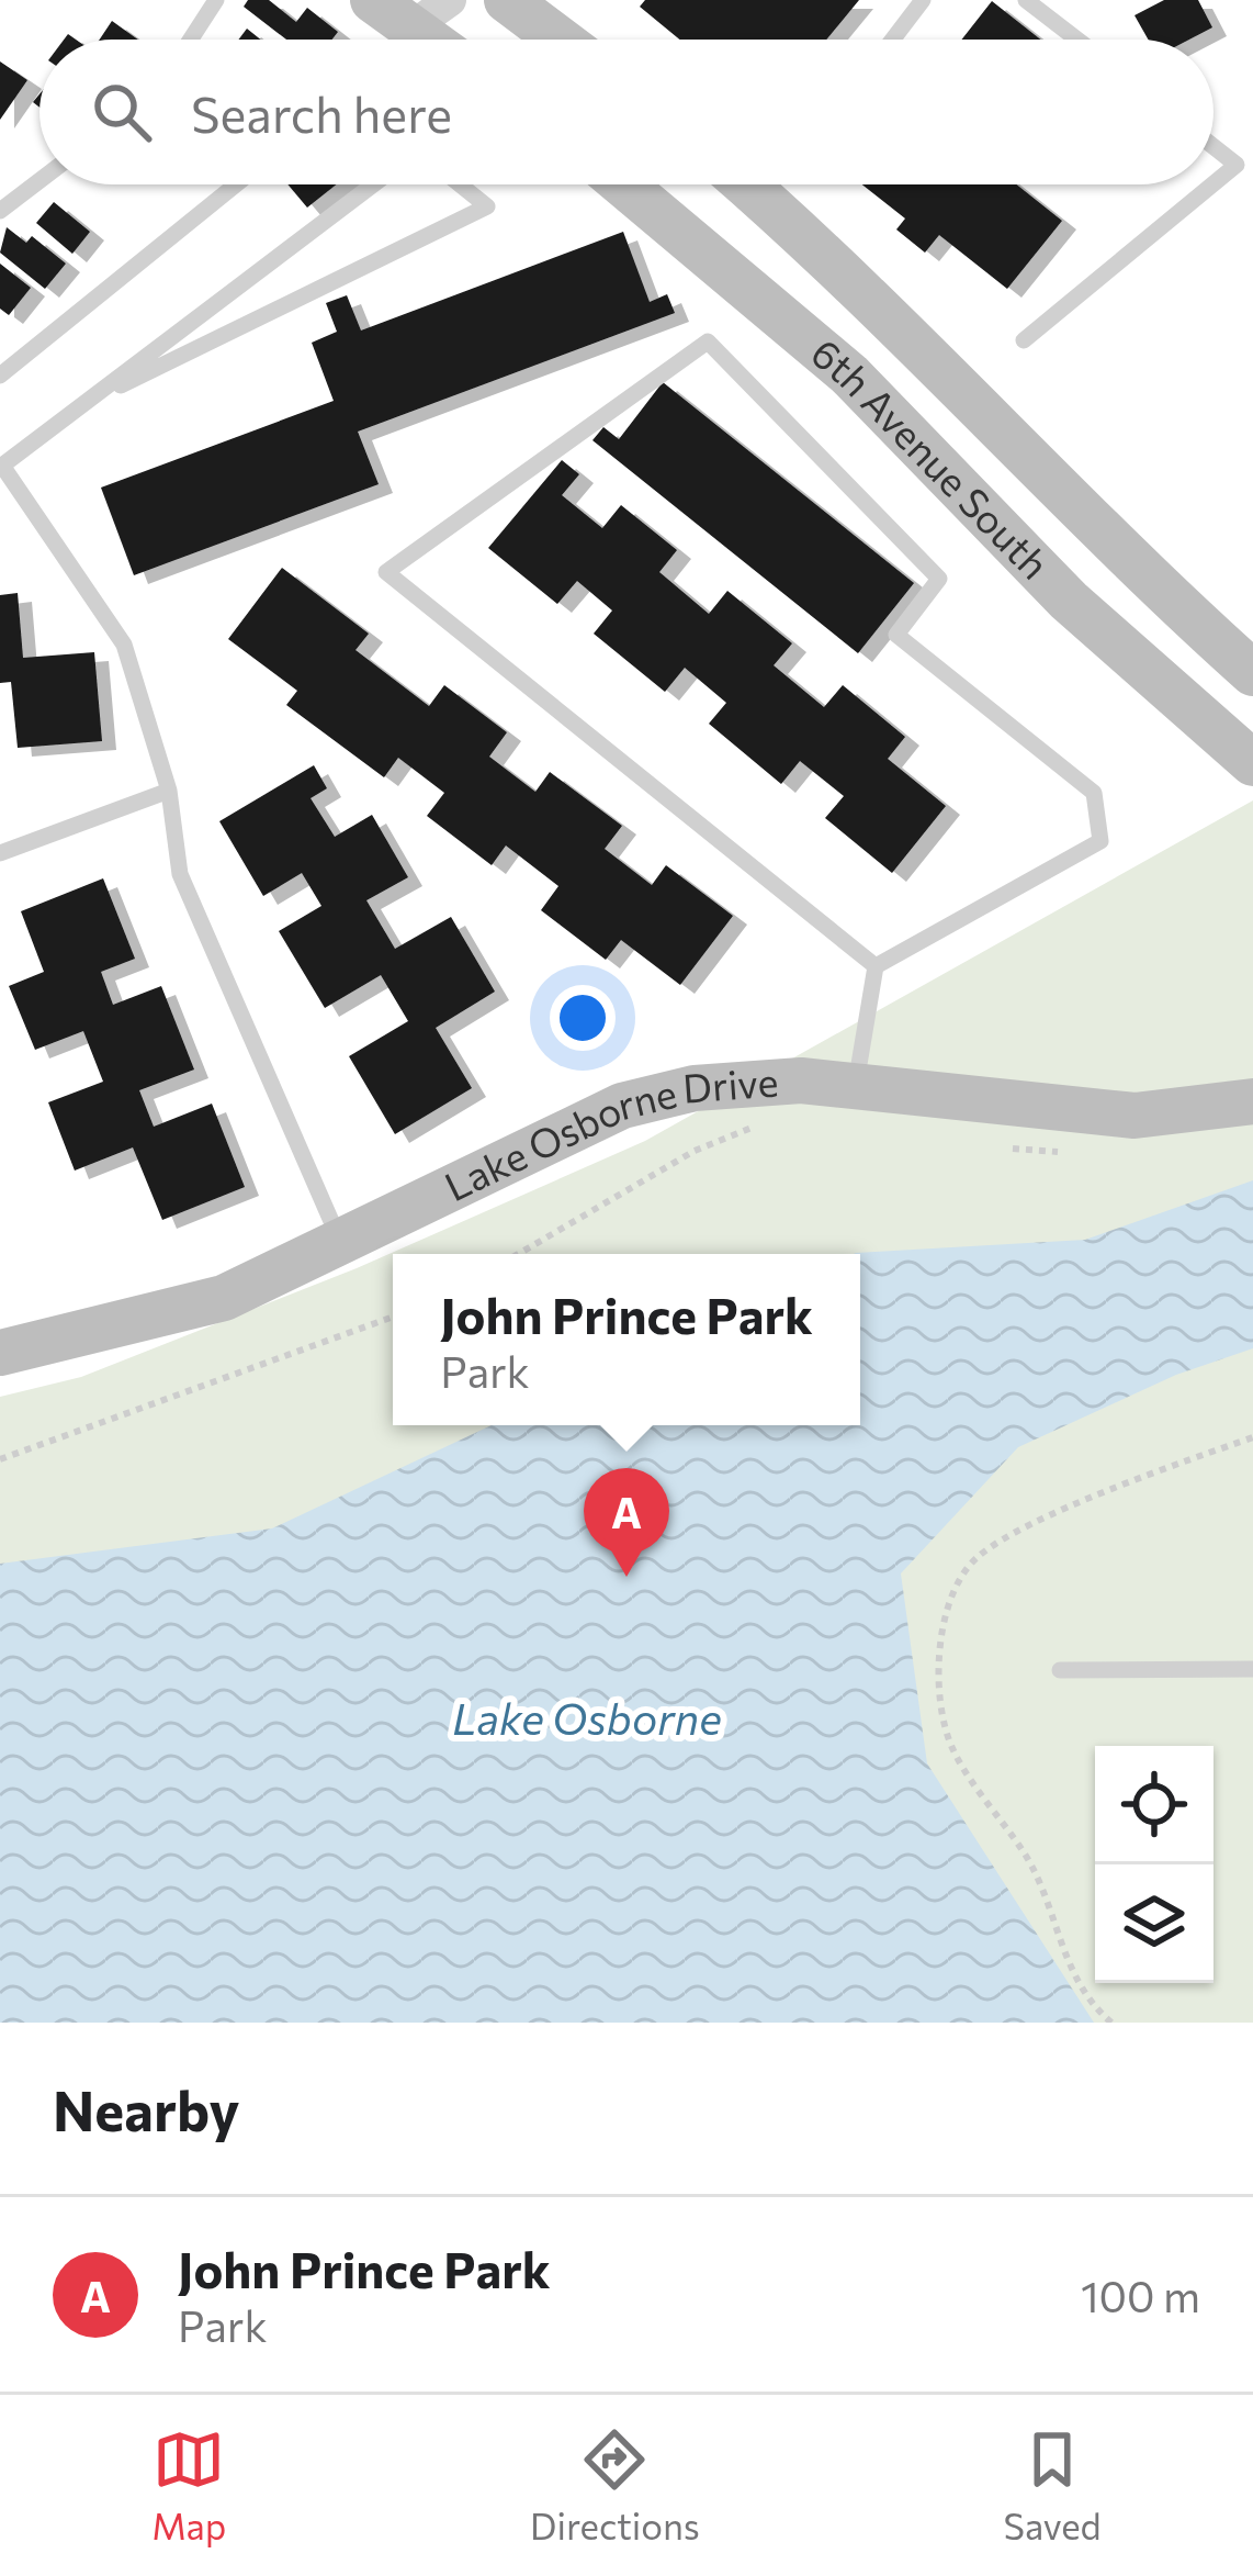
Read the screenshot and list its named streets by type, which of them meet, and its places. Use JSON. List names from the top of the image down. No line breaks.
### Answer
{"streets":{"street":["6th Avenue South","Lake Osborne Drive"]},"water":["Lake Osborne"],"page":{"search":"Search here","popup":["John Prince Park","Park"],"pins":"A","heading":"Nearby","list":[{"mark":"A","name":"John Prince Park","note":"Park","value":"100 m"}],"nav":["Map","Directions","Saved"]}}
